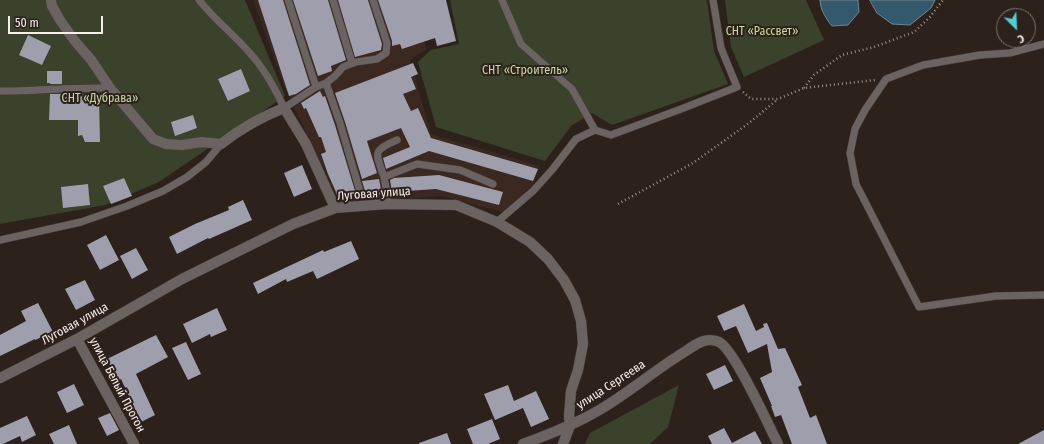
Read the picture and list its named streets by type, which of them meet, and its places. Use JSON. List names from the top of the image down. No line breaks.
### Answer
{"streets":{"street":["Луговая улица","улица Белый Прогон","улица Сергеева"]},"crossings":[["Луговая улица","улица Белый Прогон"],["Луговая улица","улица Сергеева"]],"parks":["СНТ «Рассвет»","СНТ «Строитель»","СНТ «Дубрава»"],"scale_bar":"50 m","north":"bottom right"}
